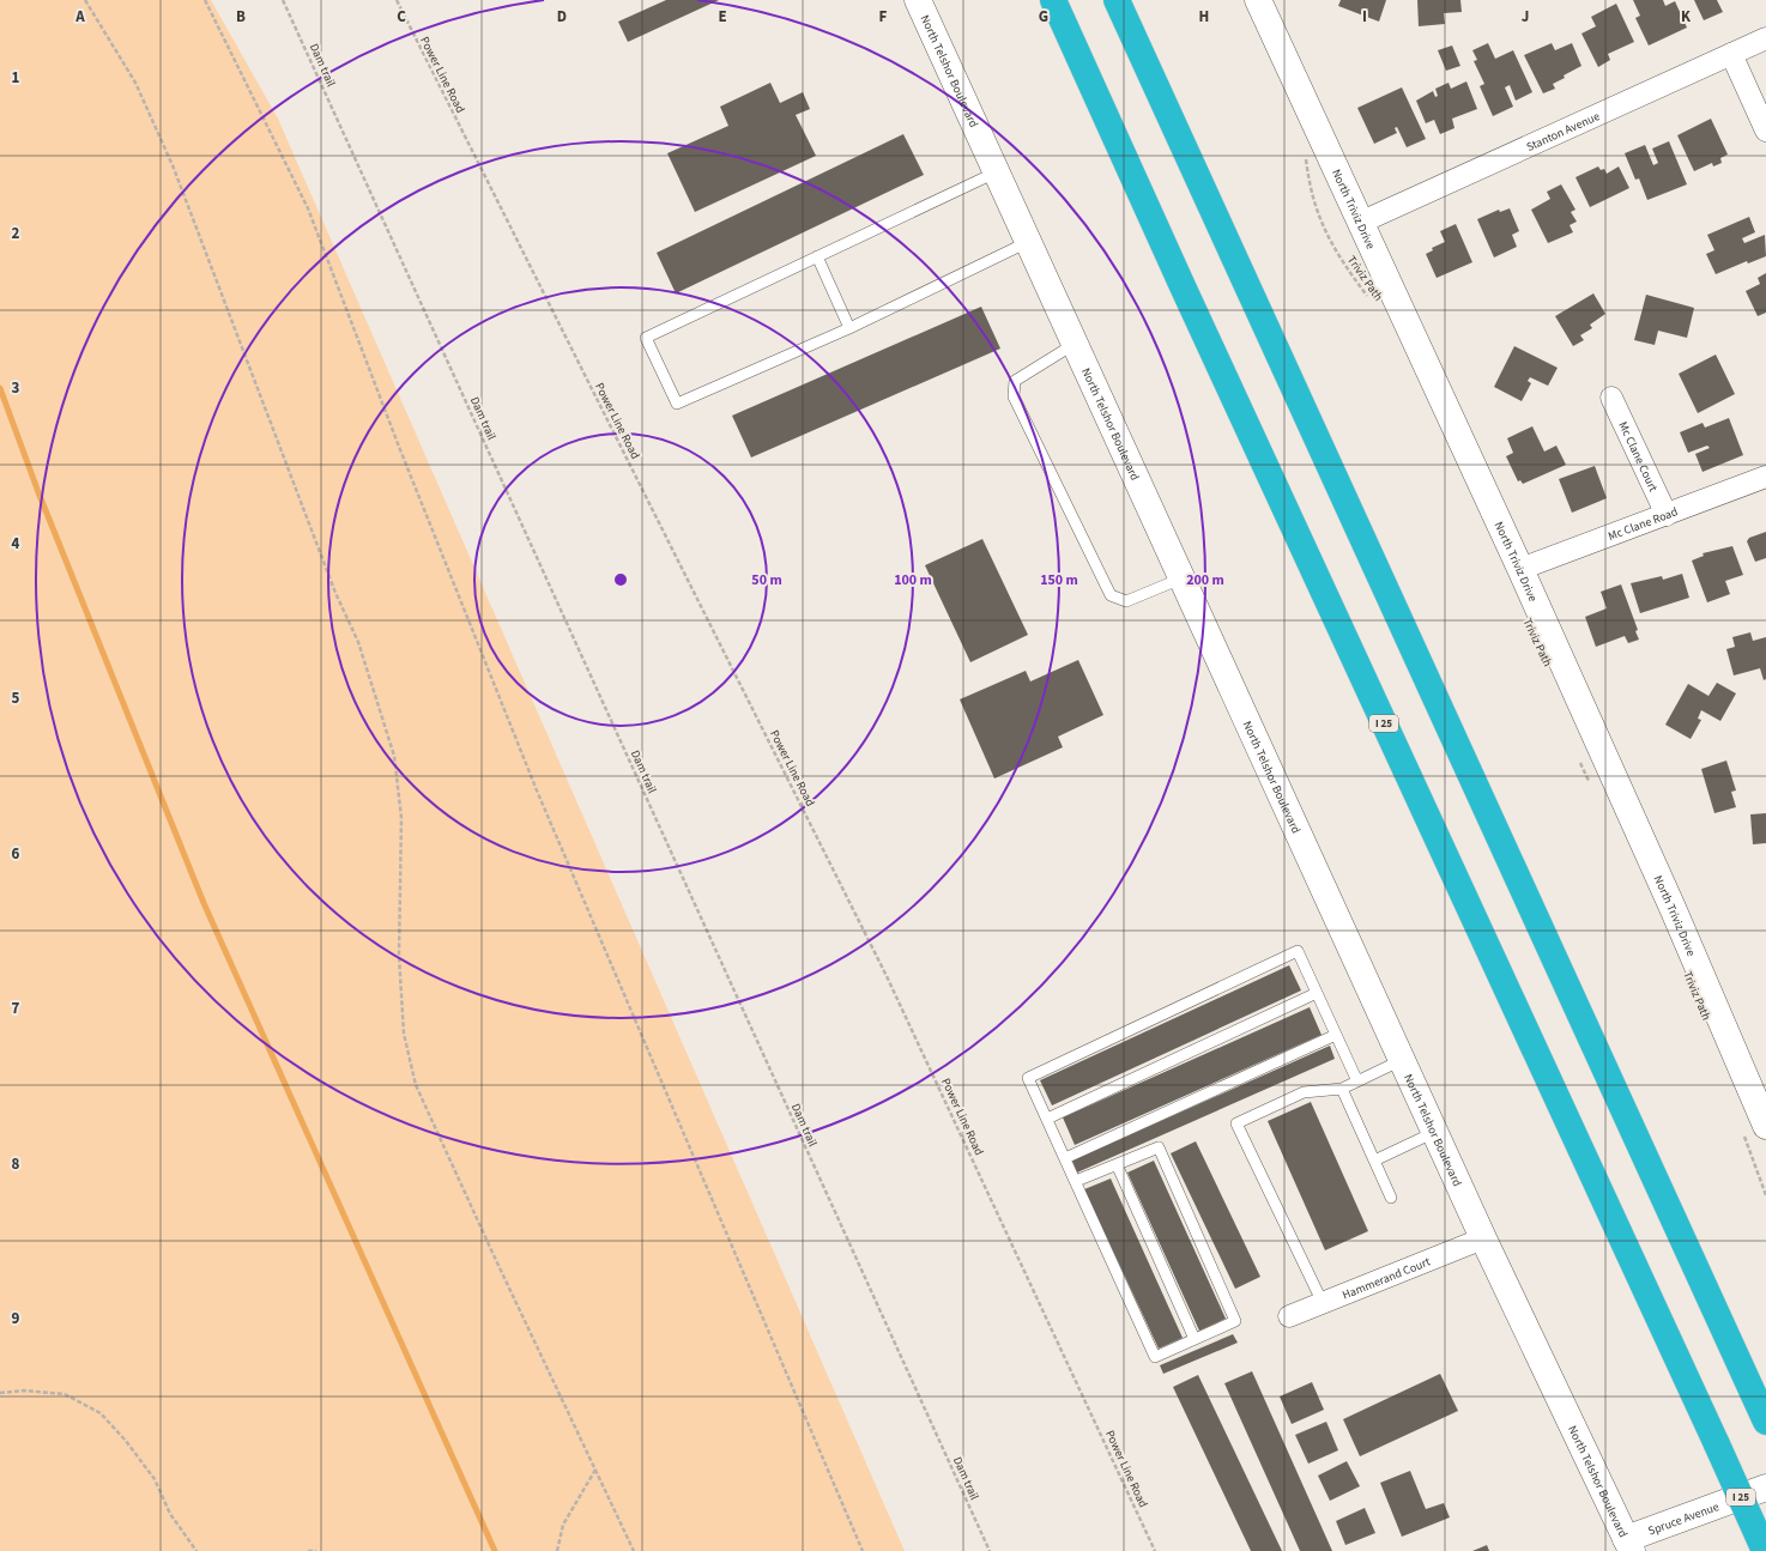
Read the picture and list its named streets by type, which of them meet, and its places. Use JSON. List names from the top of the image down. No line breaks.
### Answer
{"streets":{"highway":["I 25"],"main road":["North Telshor Boulevard","North Triviz Drive","Spruce Avenue"],"street":["Stanton Avenue","Mc Clane Court","Mc Clane Road","Hammerand Court"],"path":["Dam trail","Power Line Road","Triviz Path"]},"crossings":[["North Telshor Boulevard","Hammerand Court"],["North Telshor Boulevard","Spruce Avenue"],["Stanton Avenue","North Triviz Drive"],["North Triviz Drive","Mc Clane Road"],["Mc Clane Court","Mc Clane Road"]],"grid":{"columns":["A","B","C","D","E","F","G","H","I","J","K"],"rows":["1","2","3","4","5","6","7","8","9"]},"rings":["50 m","100 m","150 m","200 m"]}
